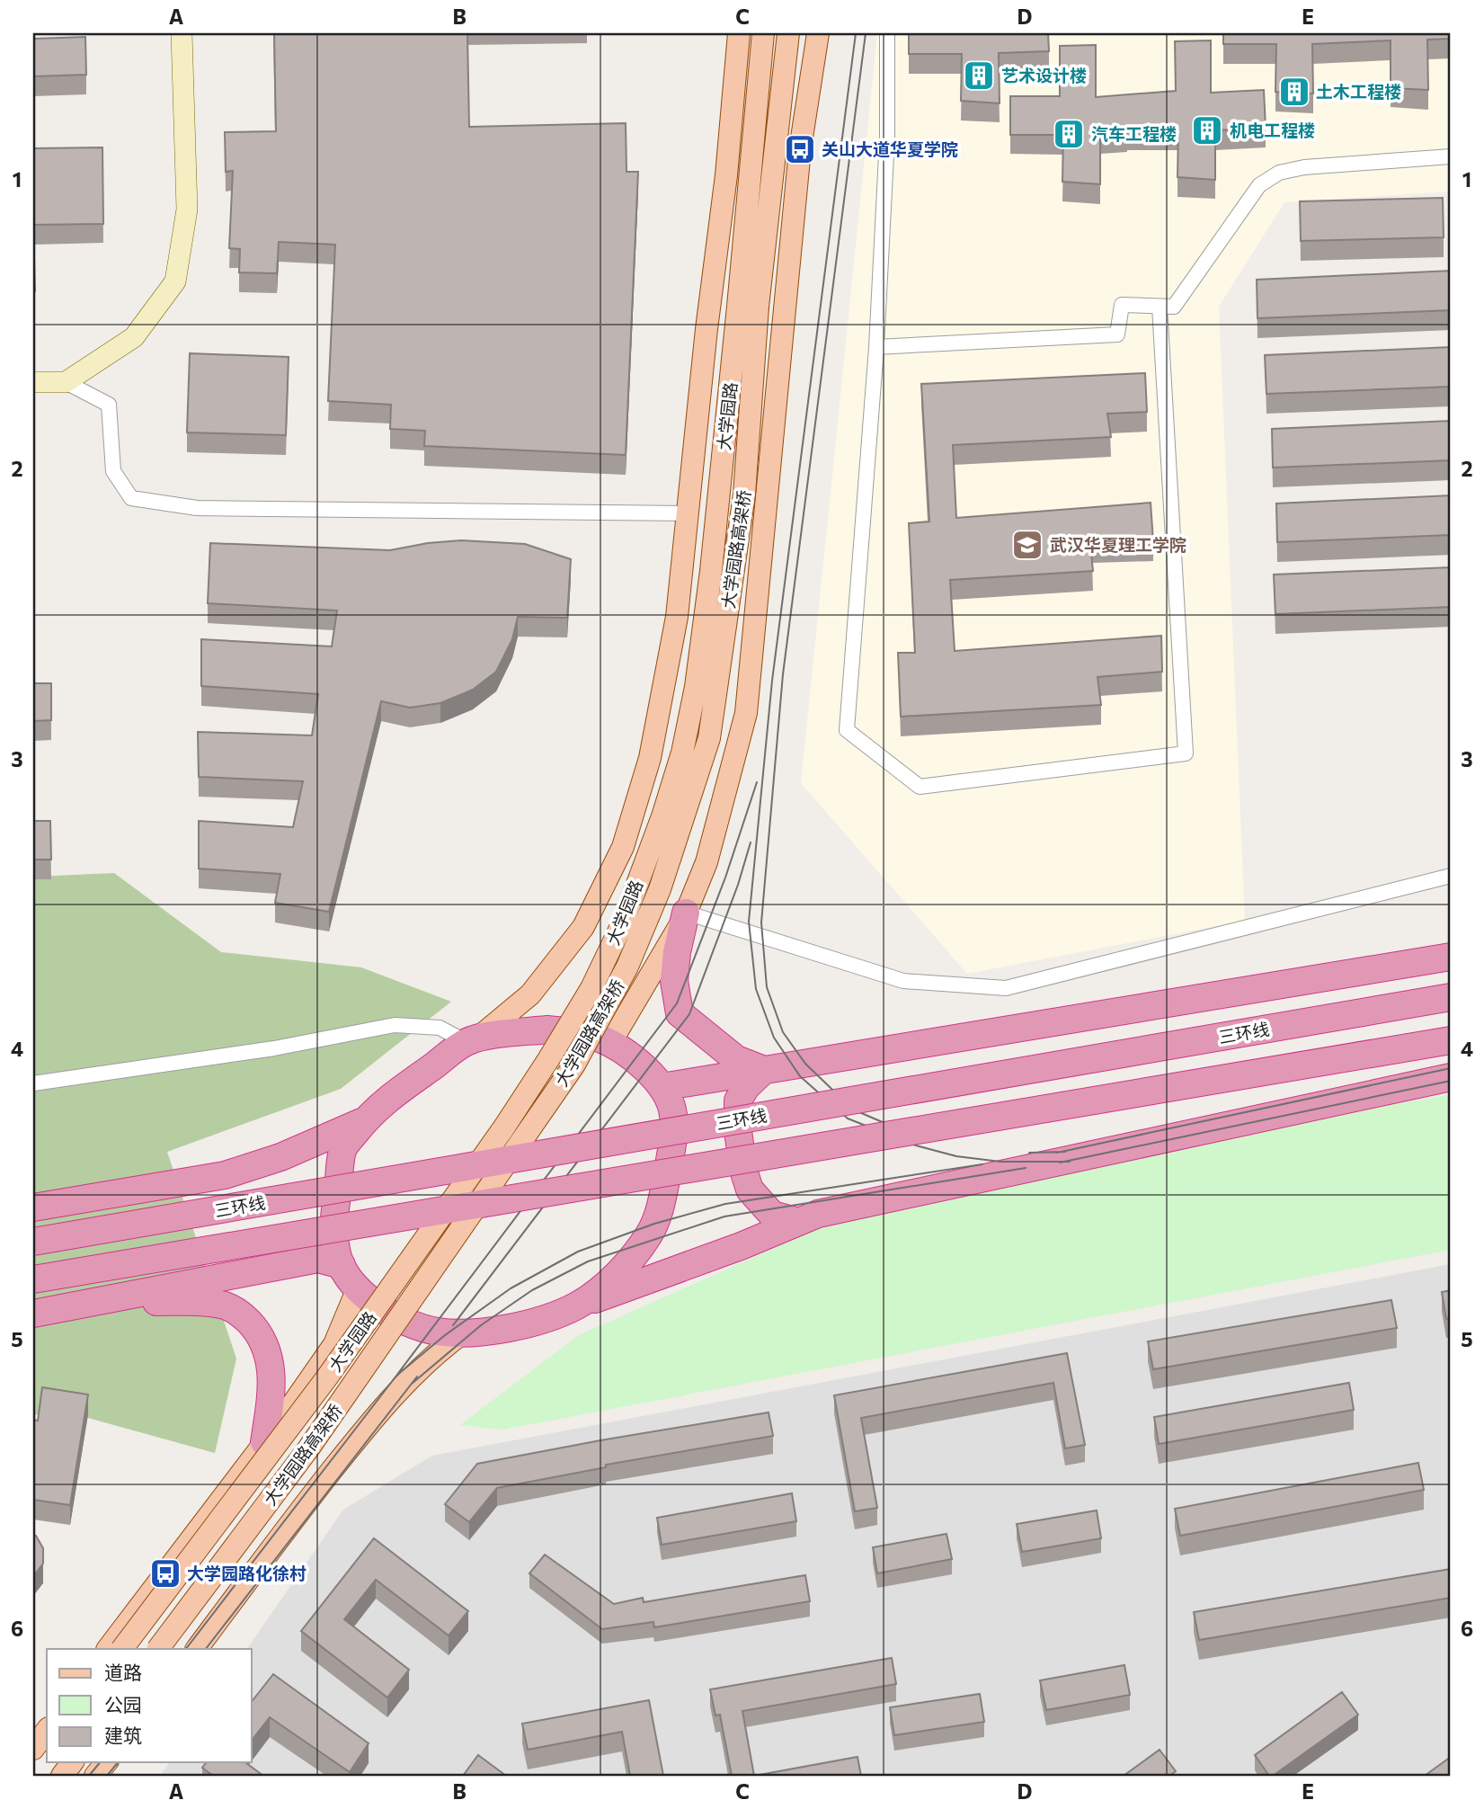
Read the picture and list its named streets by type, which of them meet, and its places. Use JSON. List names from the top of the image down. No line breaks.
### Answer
{"streets":{"highway":["三环线"],"main road":["大学园路","大学园路高架桥"]},"crossings":[["大学园路","大学园路高架桥"]],"places":{"building":["艺术设计楼","土木工程楼","机电工程楼","汽车工程楼"],"bus stop":["关山大道华夏学院","大学园路化徐村"],"school or university":["武汉华夏理工学院"]},"legend":["道路","公园","建筑"],"grid":{"columns":["A","B","C","D","E"],"rows":["1","2","3","4","5","6"]}}
